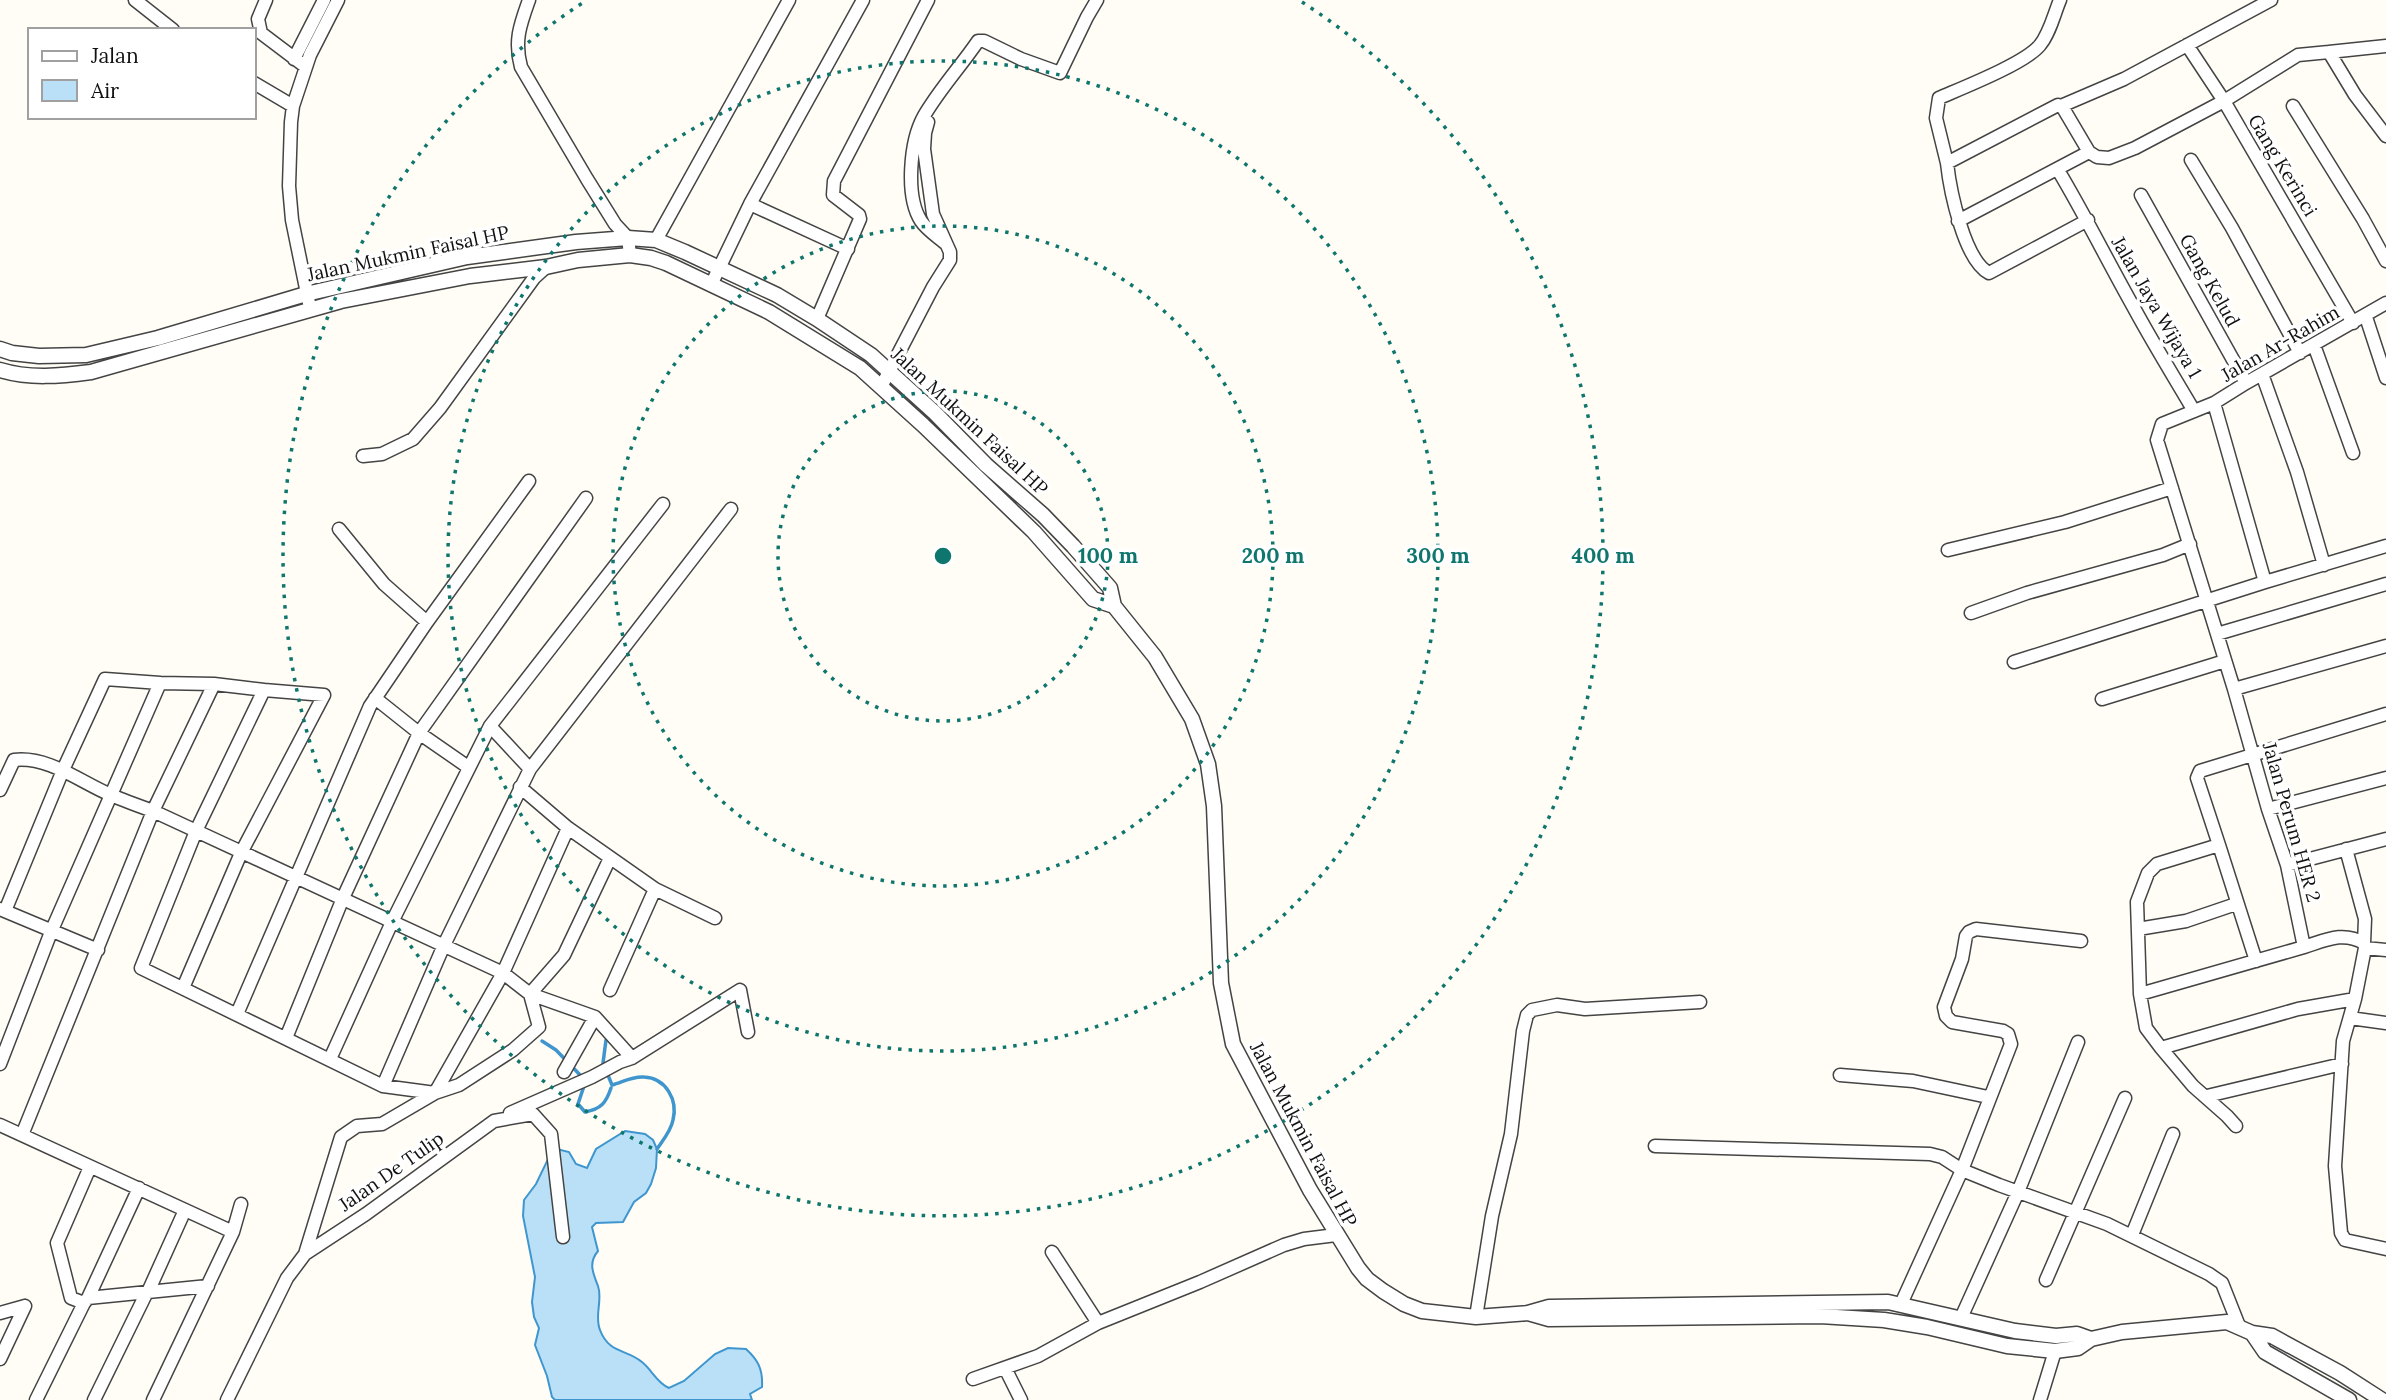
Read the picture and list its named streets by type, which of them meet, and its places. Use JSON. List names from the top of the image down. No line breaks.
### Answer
{"streets":{"street":["Gang Kerinci","Jalan Mukmin Faisal HP","Gang Kelud","Jalan Jaya Wijaya 1","Jalan Ar-Rahim","Jalan Perum HER 2","Jalan De Tulip"]},"crossings":[["Gang Kerinci","Jalan Ar-Rahim"],["Gang Kelud","Jalan Ar-Rahim"],["Jalan Jaya Wijaya 1","Jalan Ar-Rahim"],["Jalan Ar-Rahim","Jalan Perum HER 2"]],"legend":["Jalan","Air"],"rings":["100 m","200 m","300 m","400 m"]}
